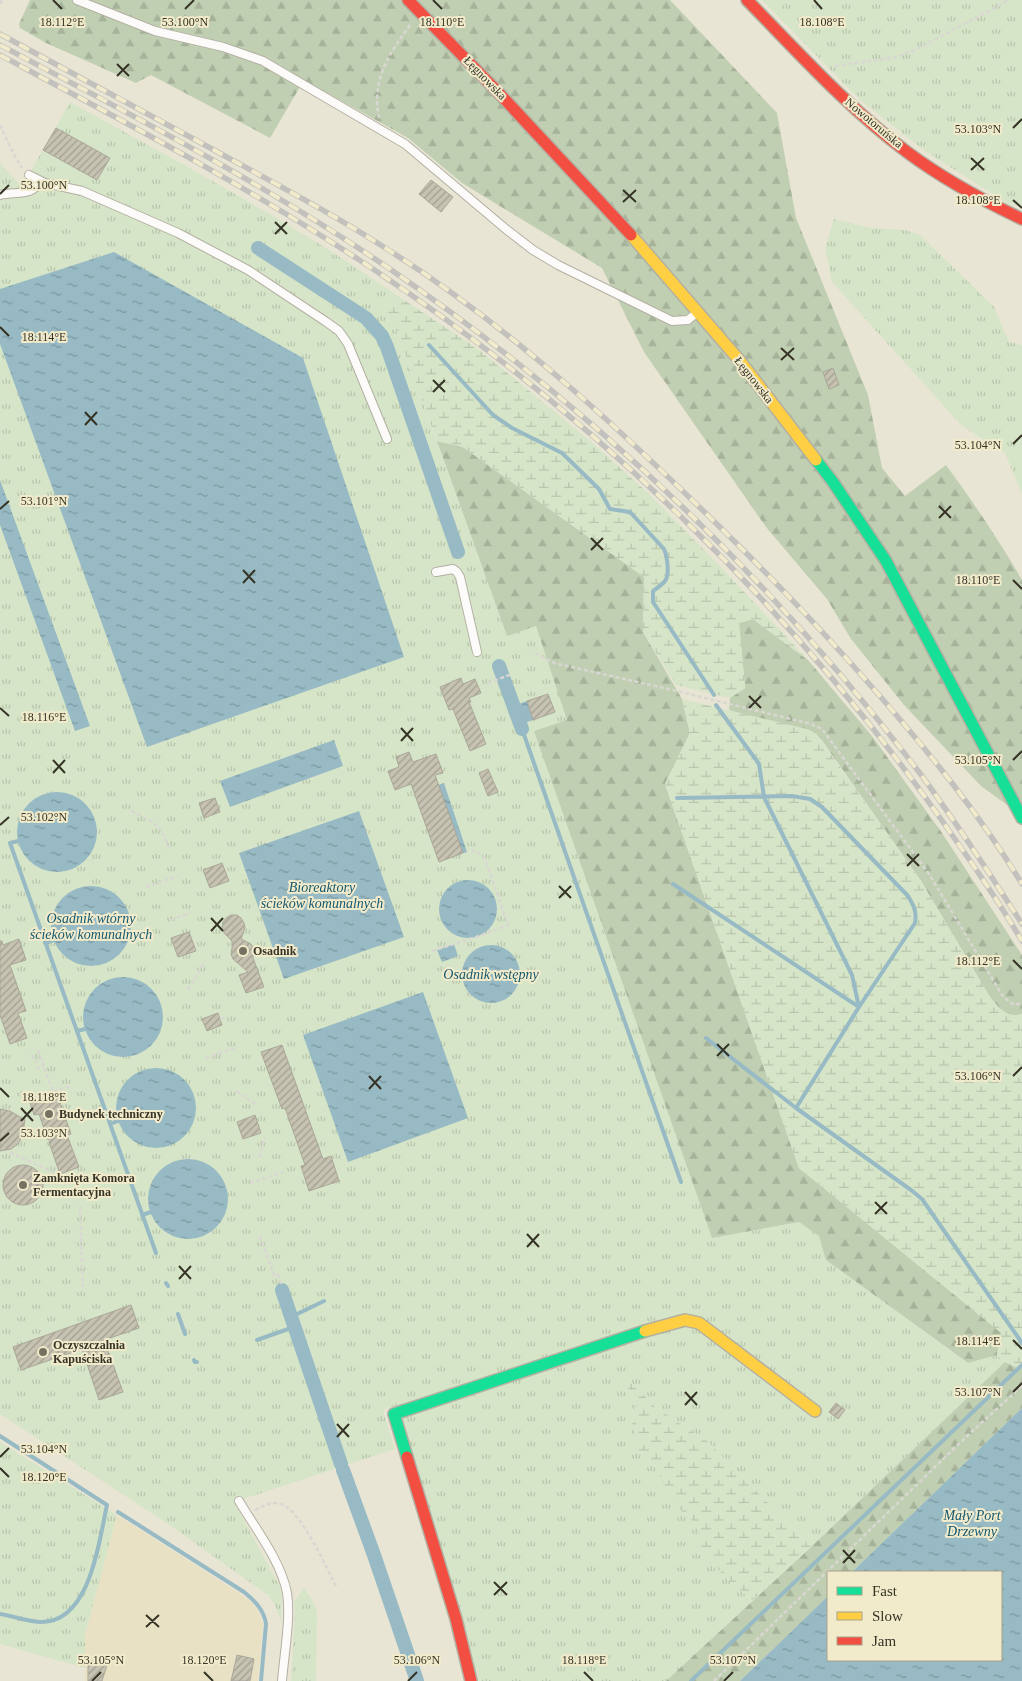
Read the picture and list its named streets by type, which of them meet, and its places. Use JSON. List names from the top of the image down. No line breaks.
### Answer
{"streets":{"street":["Łęgnowska","Nowotoruńska"]},"water":["Bioreaktory ścieków komunalnych","Osadnik wtórny ścieków komunalnych","Osadnik wstępny","Mały Port Drzewny"],"places":["Osadnik","Budynek techniczny","Zamknięta Komora Fermentacyjna","Oczyszczalnia Kapuściska"],"legend":["Fast","Slow","Jam"],"coordinates":["18.112°E","53.100°N","18.110°E","18.108°E","53.103°N","18.114°E","53.104°N","53.101°N","18.116°E","53.105°N","53.102°N","53.106°N","18.118°E","53.107°N","18.120°E"]}
